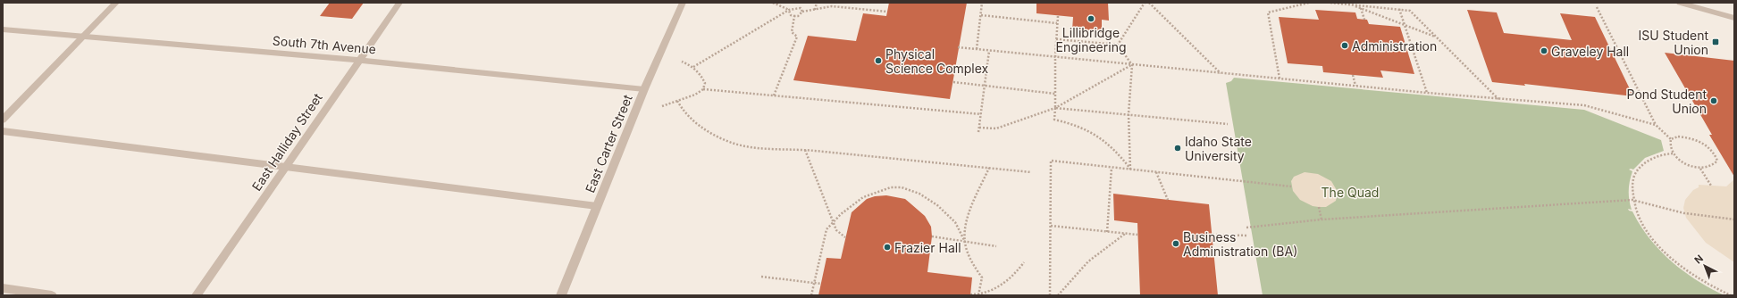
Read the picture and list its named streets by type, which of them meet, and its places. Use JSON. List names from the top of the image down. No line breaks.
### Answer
{"streets":{"street":["South 7th Avenue","East Halliday Street","East Carter Street"]},"crossings":[["South 7th Avenue","East Halliday Street"],["South 7th Avenue","East Carter Street"]],"parks":["The Quad"],"places":{"other":["Lillibridge Engineering","Administration","Graveley Hall","Physical Science Complex","Pond Student Union","Idaho State University","Business Administration (BA)","Frazier Hall"],"transit":["ISU Student Union"]},"north":"top left"}
